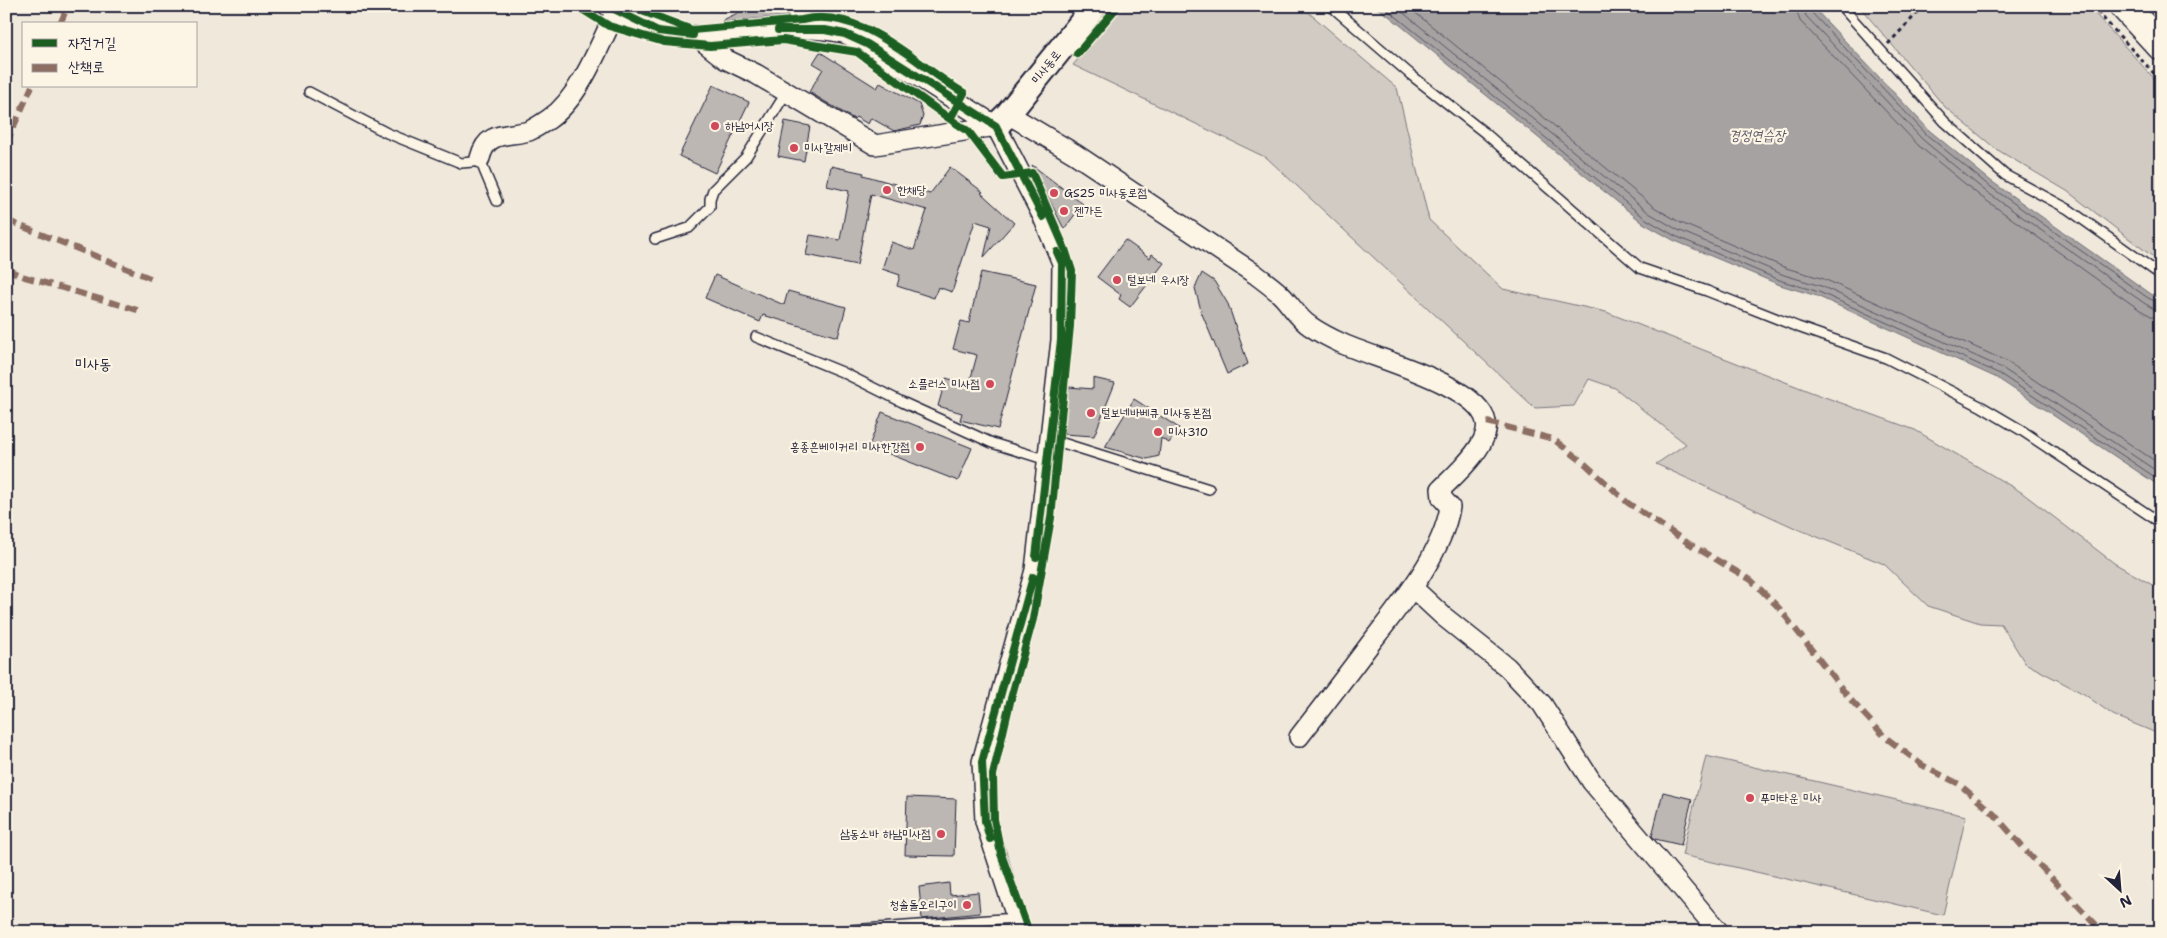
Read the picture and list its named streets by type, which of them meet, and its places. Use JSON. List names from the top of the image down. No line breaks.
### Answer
{"streets":{"street":["미사동로"]},"districts":["미사동"],"water":["경정연습장"],"places":["하남어시장","미사칼제비","한채당","GS25 미사동로점","젠가든","털보네 우시장","소플러스 미사점","털보네바베큐 미사동본점","미사310","홍종흔베이커리 미사한강점","푸마타운 미사","삼동소바 하남미사점","청솔돌오리구이"],"legend":["자전거길","산책로"],"north":"bottom right"}
